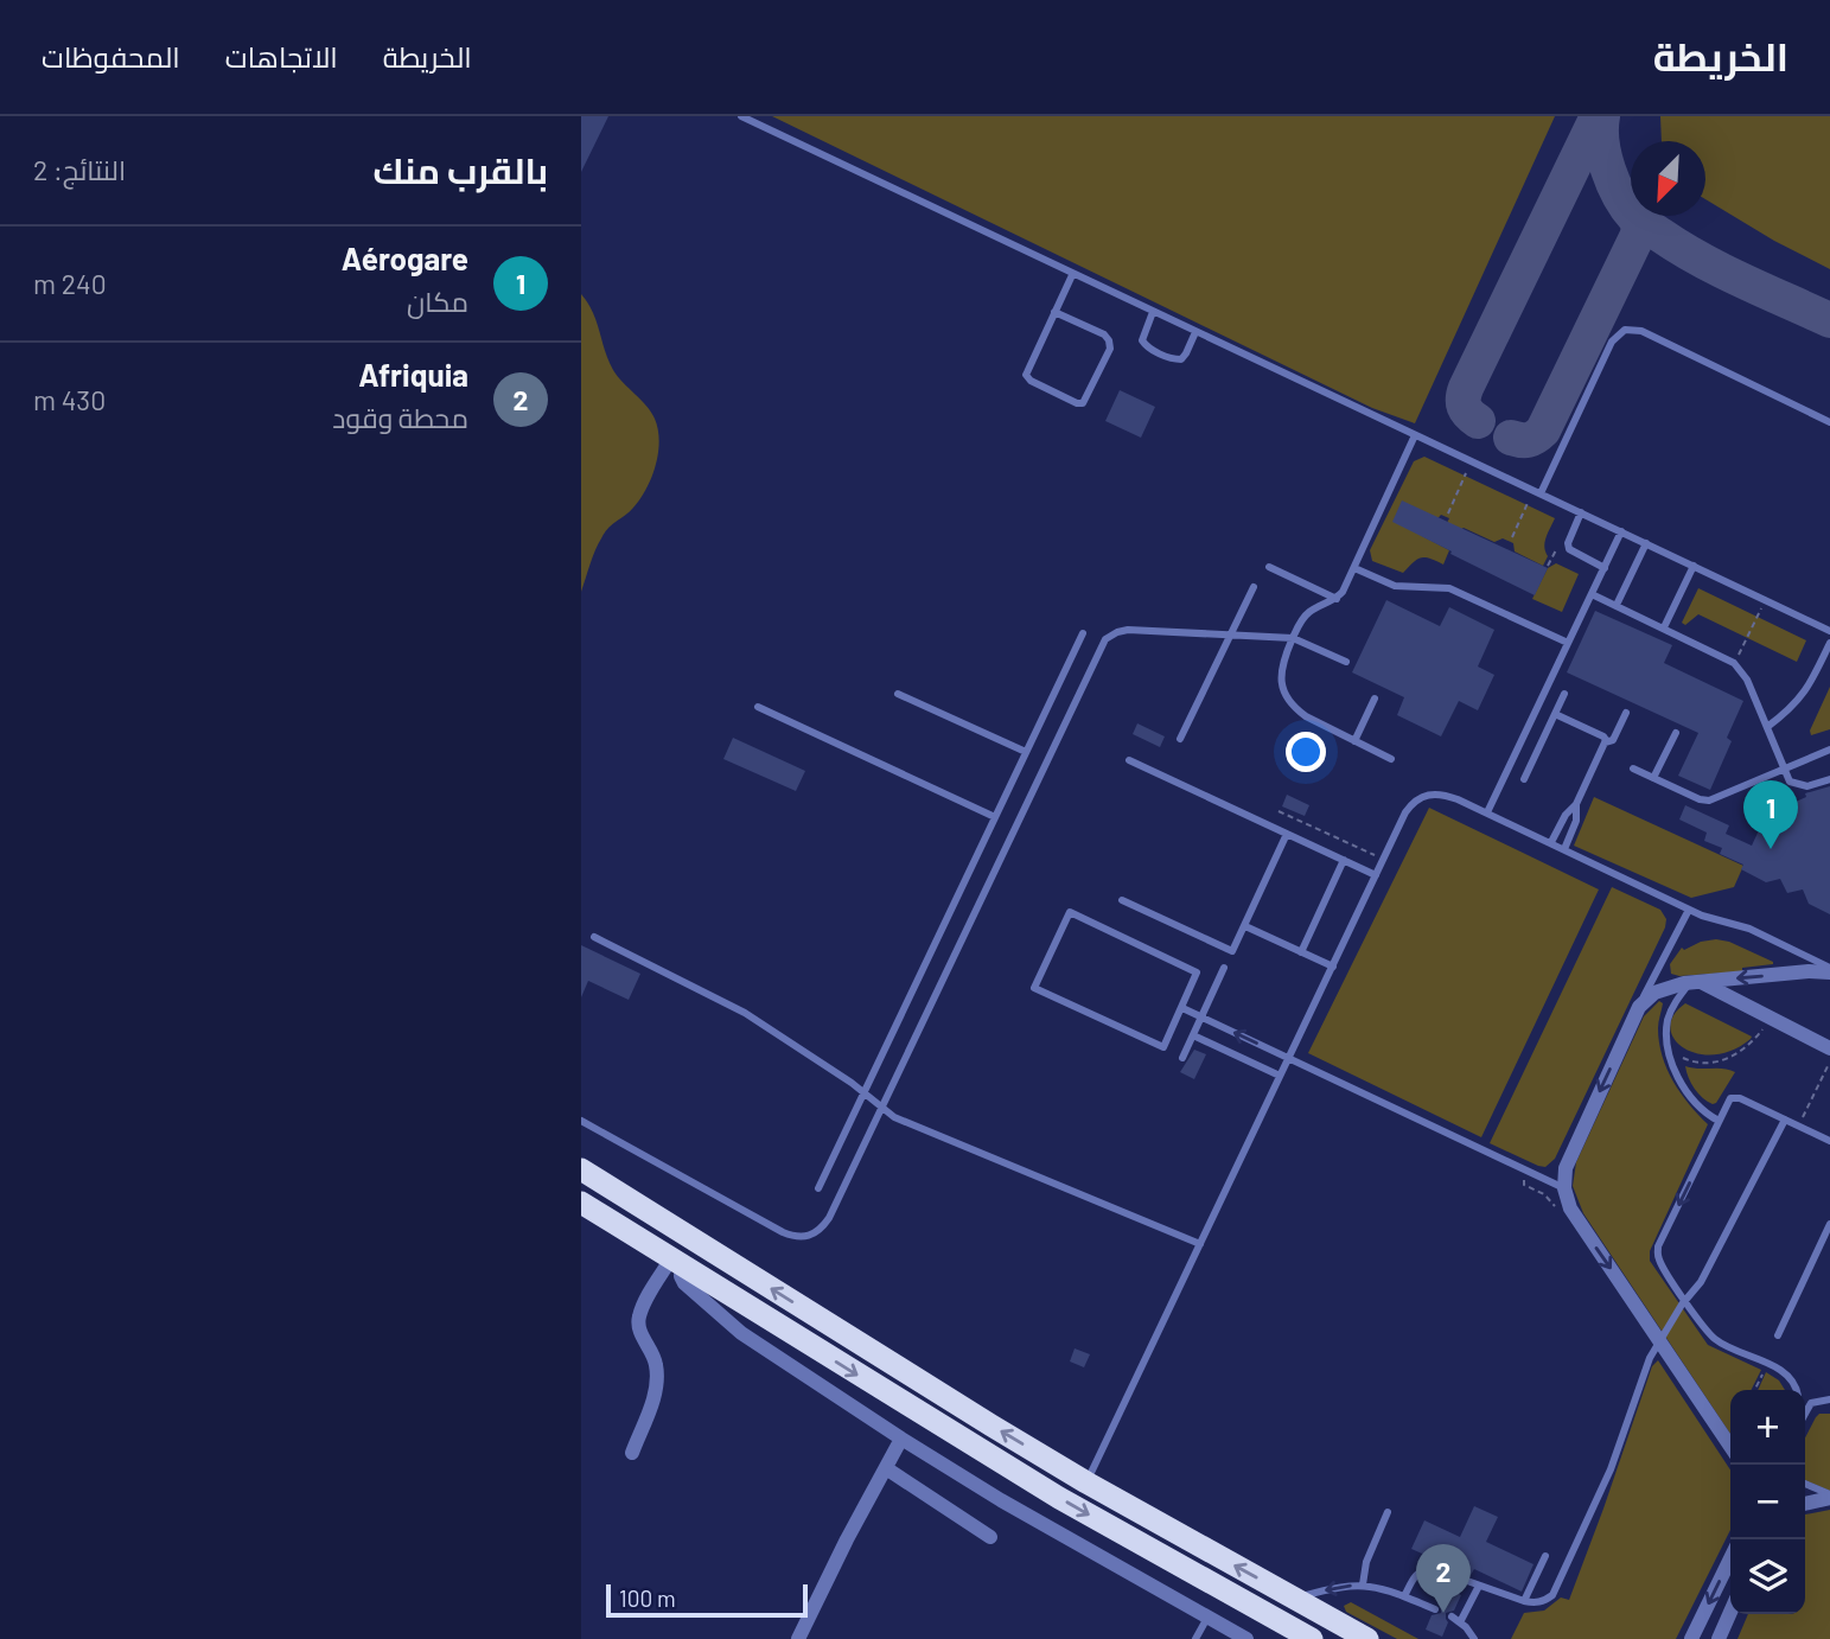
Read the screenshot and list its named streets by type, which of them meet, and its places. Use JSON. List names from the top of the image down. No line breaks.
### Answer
{"scale_bar":"100 m","north":"bottom left","page":{"header":"الخريطة","nav":["الخريطة","الاتجاهات","المحفوظات"],"heading":["بالقرب منك","النتائج: 2"],"list":[{"mark":"1","name":"Aérogare","note":"مكان","value":"240 m"},{"mark":"2","name":"Afriquia","note":"محطة وقود","value":"430 m"}],"pins":["1","2"],"map_buttons":["+","−"],"scale":"100 m"}}
